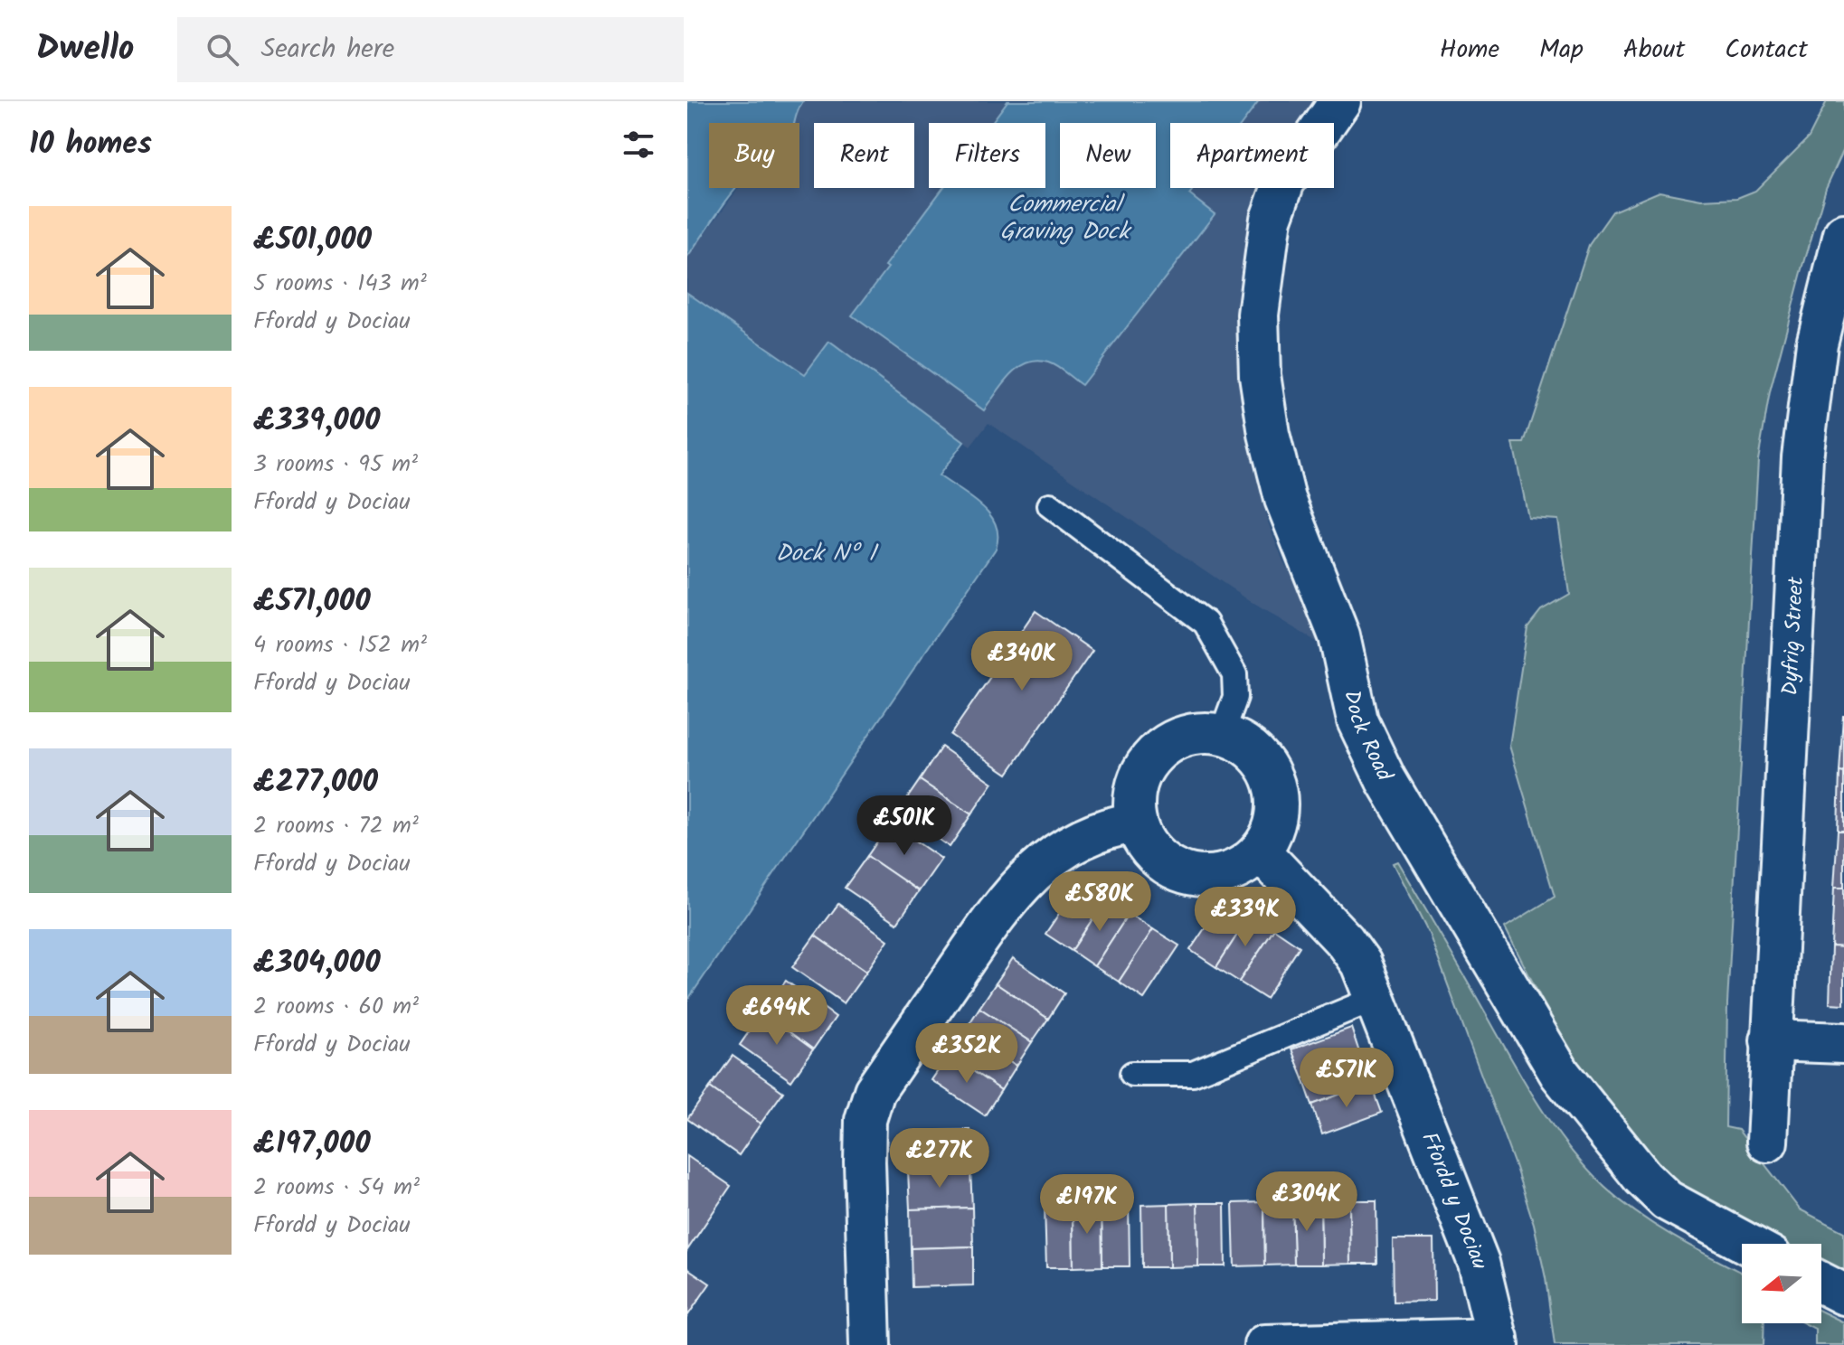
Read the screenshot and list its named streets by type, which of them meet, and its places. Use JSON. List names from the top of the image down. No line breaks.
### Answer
{"streets":{"street":["Dyfrig Street","Dock Road","Ffordd y Dociau"]},"water":["Commercial Graving Dock","Dock Nº 1"],"north":"left","page":{"header":"Dwello","search":"Search here","nav":["Home","Map","About","Contact"],"heading":"10 homes","chip":["Buy","Rent","Filters","New","Apartment"],"list":[{"name":"£501,000","note":"5 rooms · 143 m² · Ffordd y Dociau"},{"name":"£339,000","note":"3 rooms · 95 m² · Ffordd y Dociau"},{"name":"£571,000","note":"4 rooms · 152 m² · Ffordd y Dociau"},{"name":"£277,000","note":"2 rooms · 72 m² · Ffordd y Dociau"},{"name":"£304,000","note":"2 rooms · 60 m² · Ffordd y Dociau"},{"name":"£197,000","note":"2 rooms · 54 m² · Ffordd y Dociau"}],"price":["£340K","£501K","£580K","£339K","£694K","£352K","£571K","£277K","£304K","£197K"]}}
